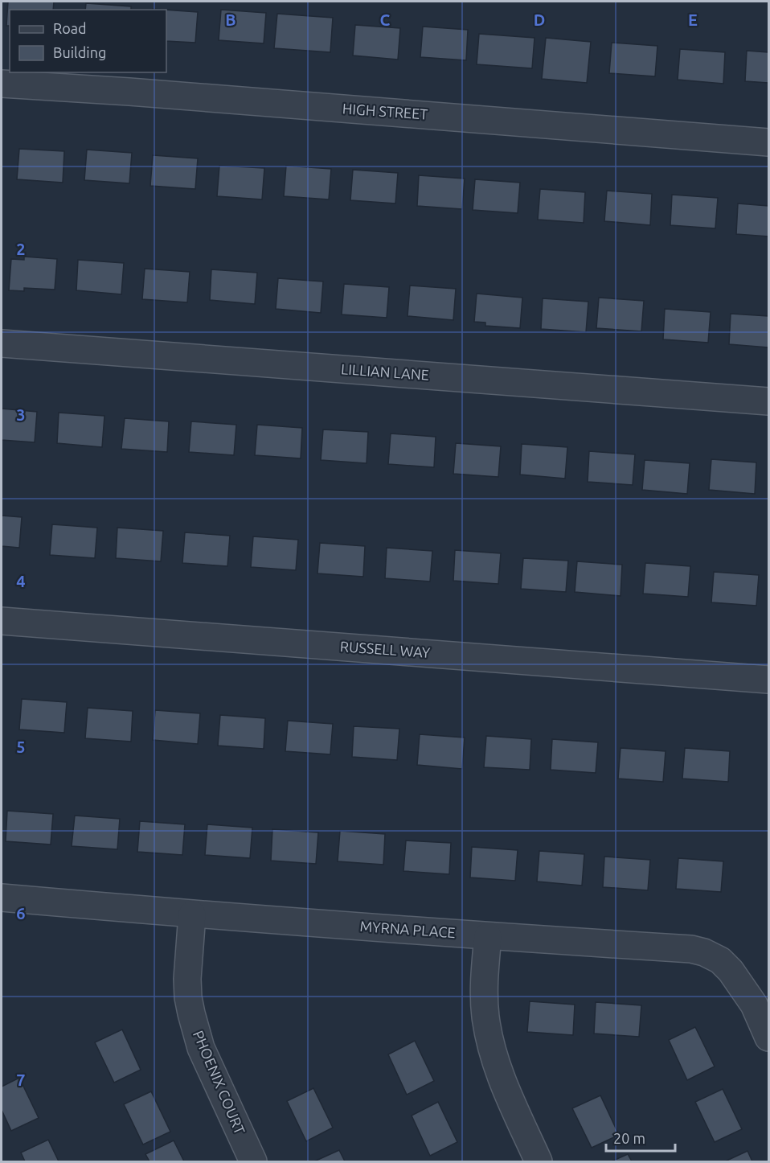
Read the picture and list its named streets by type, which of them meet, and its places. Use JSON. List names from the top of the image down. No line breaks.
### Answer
{"streets":{"street":["HIGH STREET","LILLIAN LANE","RUSSELL WAY","MYRNA PLACE","PHOENIX COURT"]},"crossings":[["MYRNA PLACE","PHOENIX COURT"]],"legend":["Road","Building"],"scale_bar":"20 m","grid":{"columns":["B","C","D","E"],"rows":["2","3","4","5","6","7"]}}
